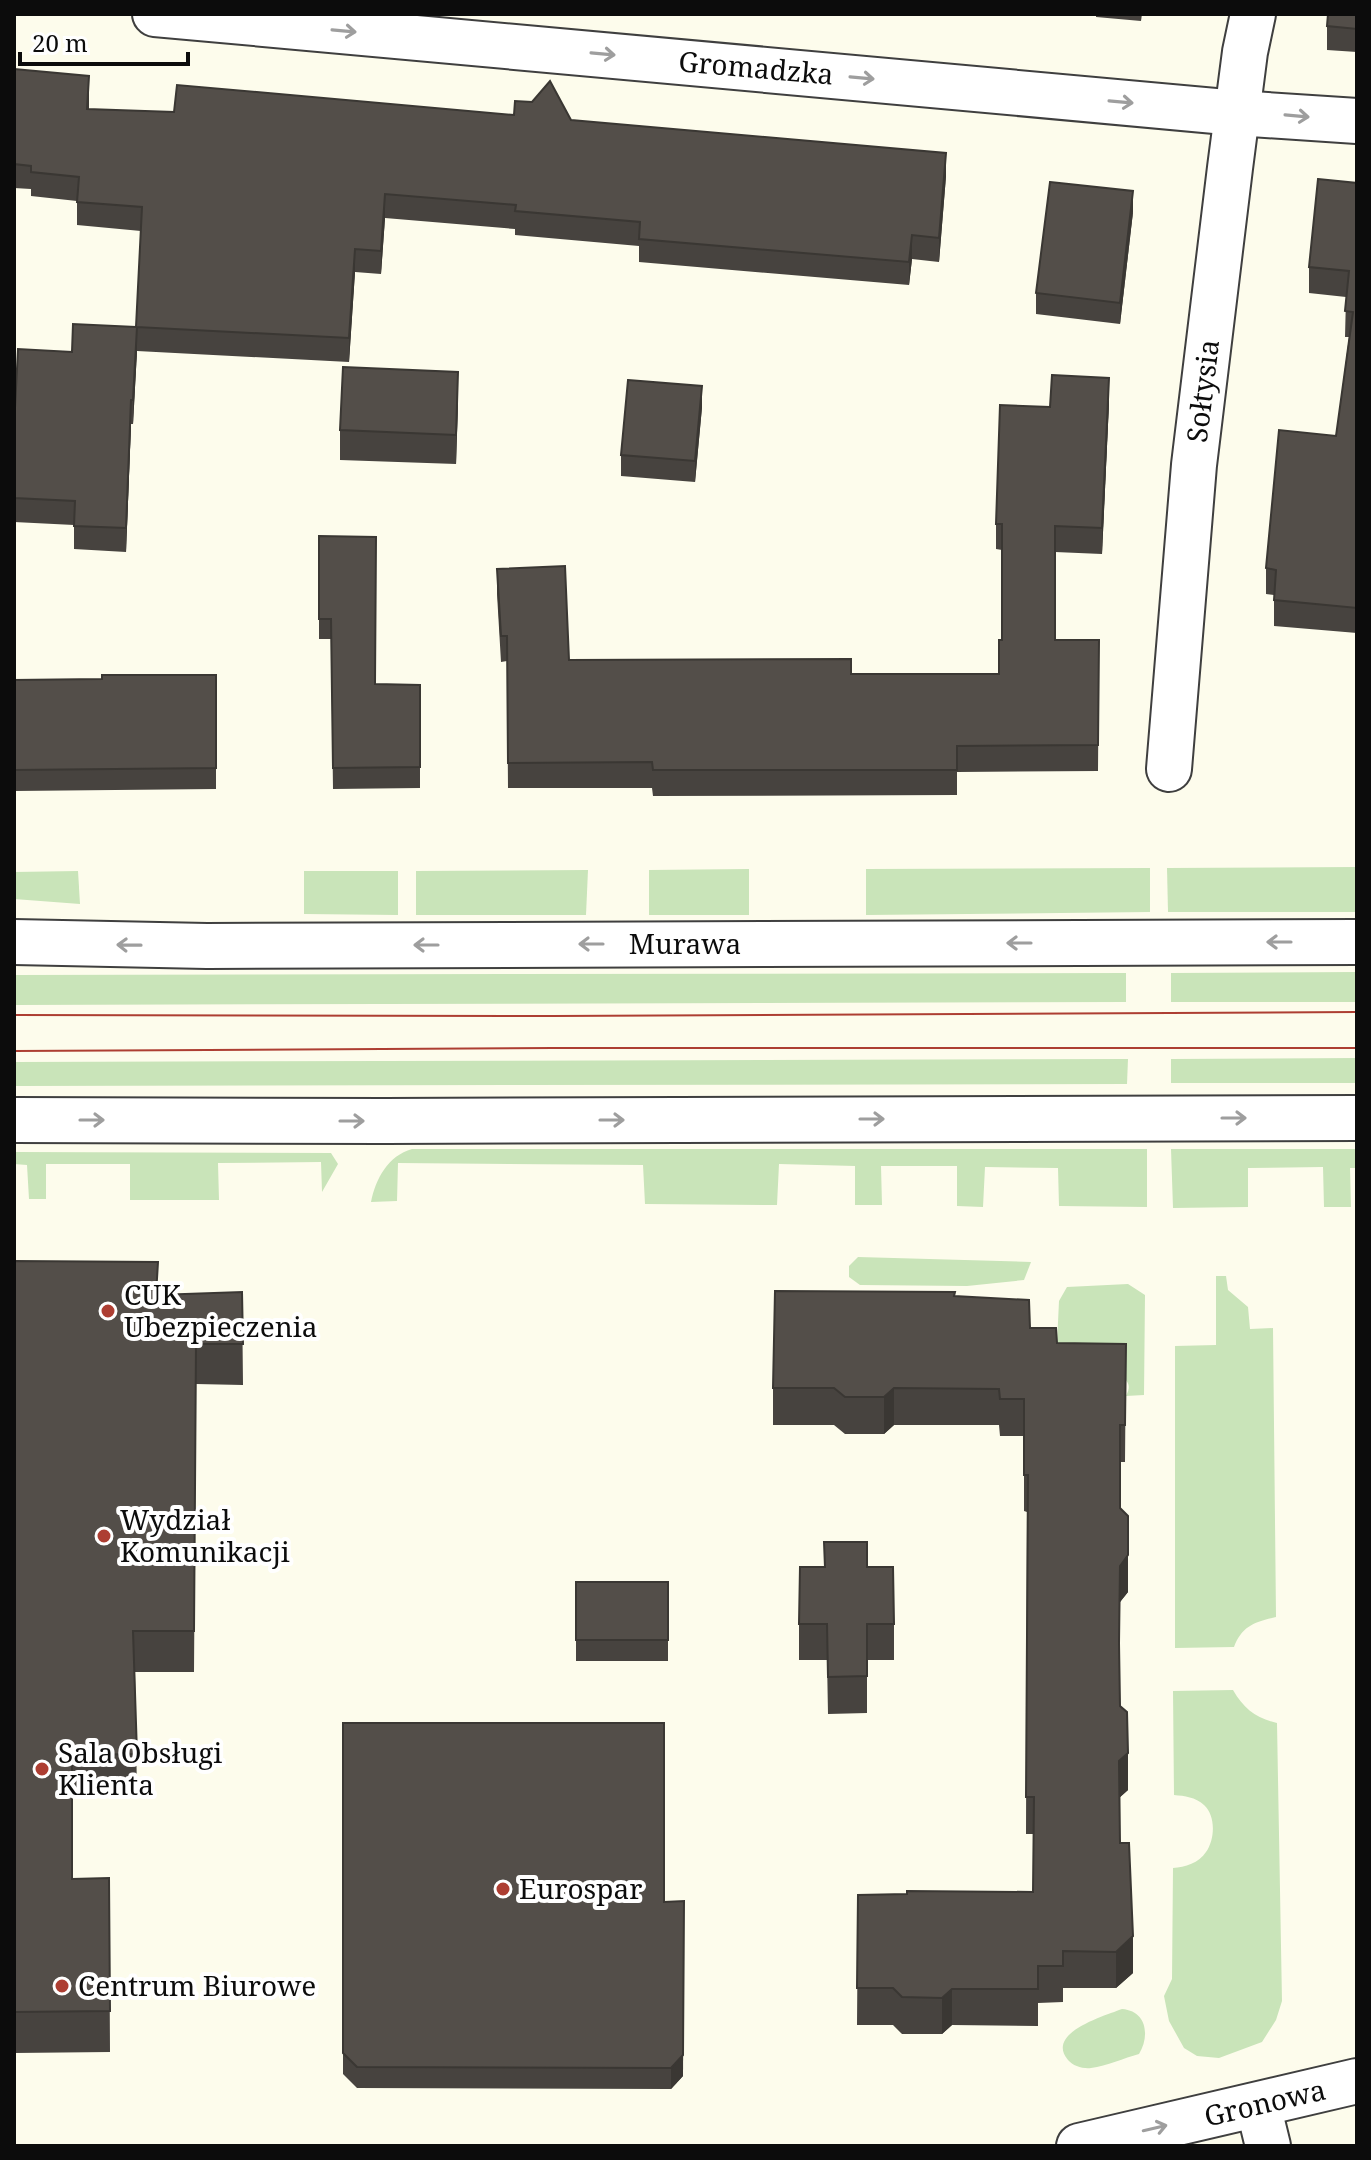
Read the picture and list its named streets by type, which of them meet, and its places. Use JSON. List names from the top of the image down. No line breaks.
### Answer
{"streets":{"street":["Gromadzka","Sołtysia","Murawa","Gronowa"]},"crossings":[["Gromadzka","Sołtysia"]],"one_way":["Gromadzka","Gronowa"],"places":["CUK Ubezpieczenia","Wydział Komunikacji","Sala Obsługi Klienta","Eurospar","Centrum Biurowe"],"scale_bar":"20 m"}
